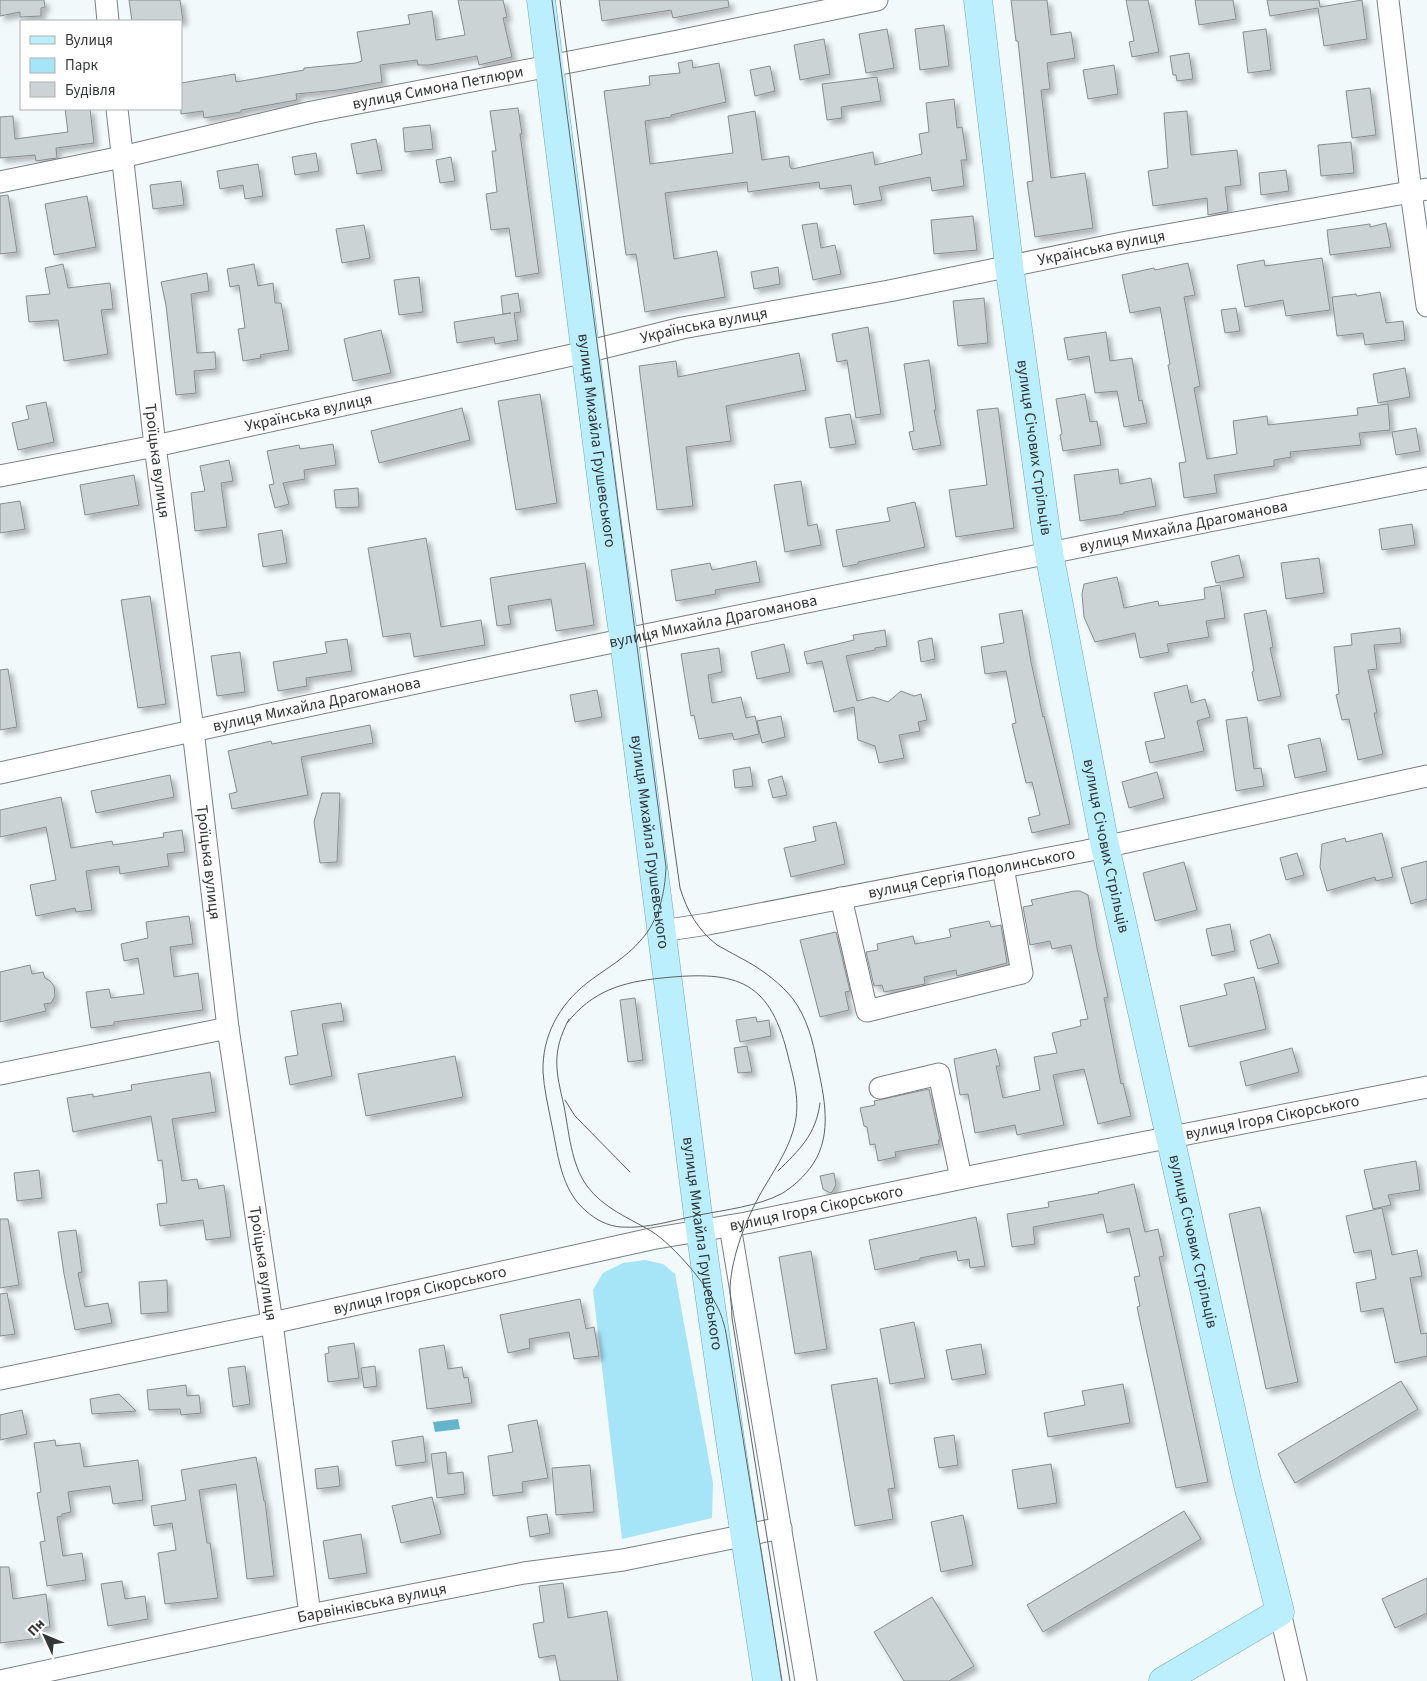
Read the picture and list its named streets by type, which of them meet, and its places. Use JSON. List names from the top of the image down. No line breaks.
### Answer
{"streets":{"main road":["вулиця Михайла Грушевського","вулиця Січових Стрільців"],"street":["вулиця Симона Петлюри","Українська вулиця","Троїцька вулиця","вулиця Михайла Драгоманова","вулиця Сергія Подолинського","вулиця Ігоря Сікорського","Барвінківська вулиця"]},"crossings":[["вулиця Симона Петлюри","вулиця Михайла Грушевського"],["вулиця Симона Петлюри","Троїцька вулиця"],["Українська вулиця","вулиця Михайла Грушевського"],["Українська вулиця","вулиця Січових Стрільців"],["Українська вулиця","Троїцька вулиця"],["вулиця Михайла Грушевського","вулиця Михайла Драгоманова"],["вулиця Михайла Грушевського","вулиця Сергія Подолинського"],["вулиця Михайла Грушевського","вулиця Ігоря Сікорського"],["вулиця Михайла Грушевського","Барвінківська вулиця"],["вулиця Січових Стрільців","вулиця Михайла Драгоманова"],["вулиця Січових Стрільців","вулиця Сергія Подолинського"],["вулиця Січових Стрільців","вулиця Ігоря Сікорського"],["Троїцька вулиця","вулиця Михайла Драгоманова"],["Троїцька вулиця","вулиця Ігоря Сікорського"],["Троїцька вулиця","Барвінківська вулиця"]],"legend":["Вулиця","Парк","Будівля"],"north":"top left"}
